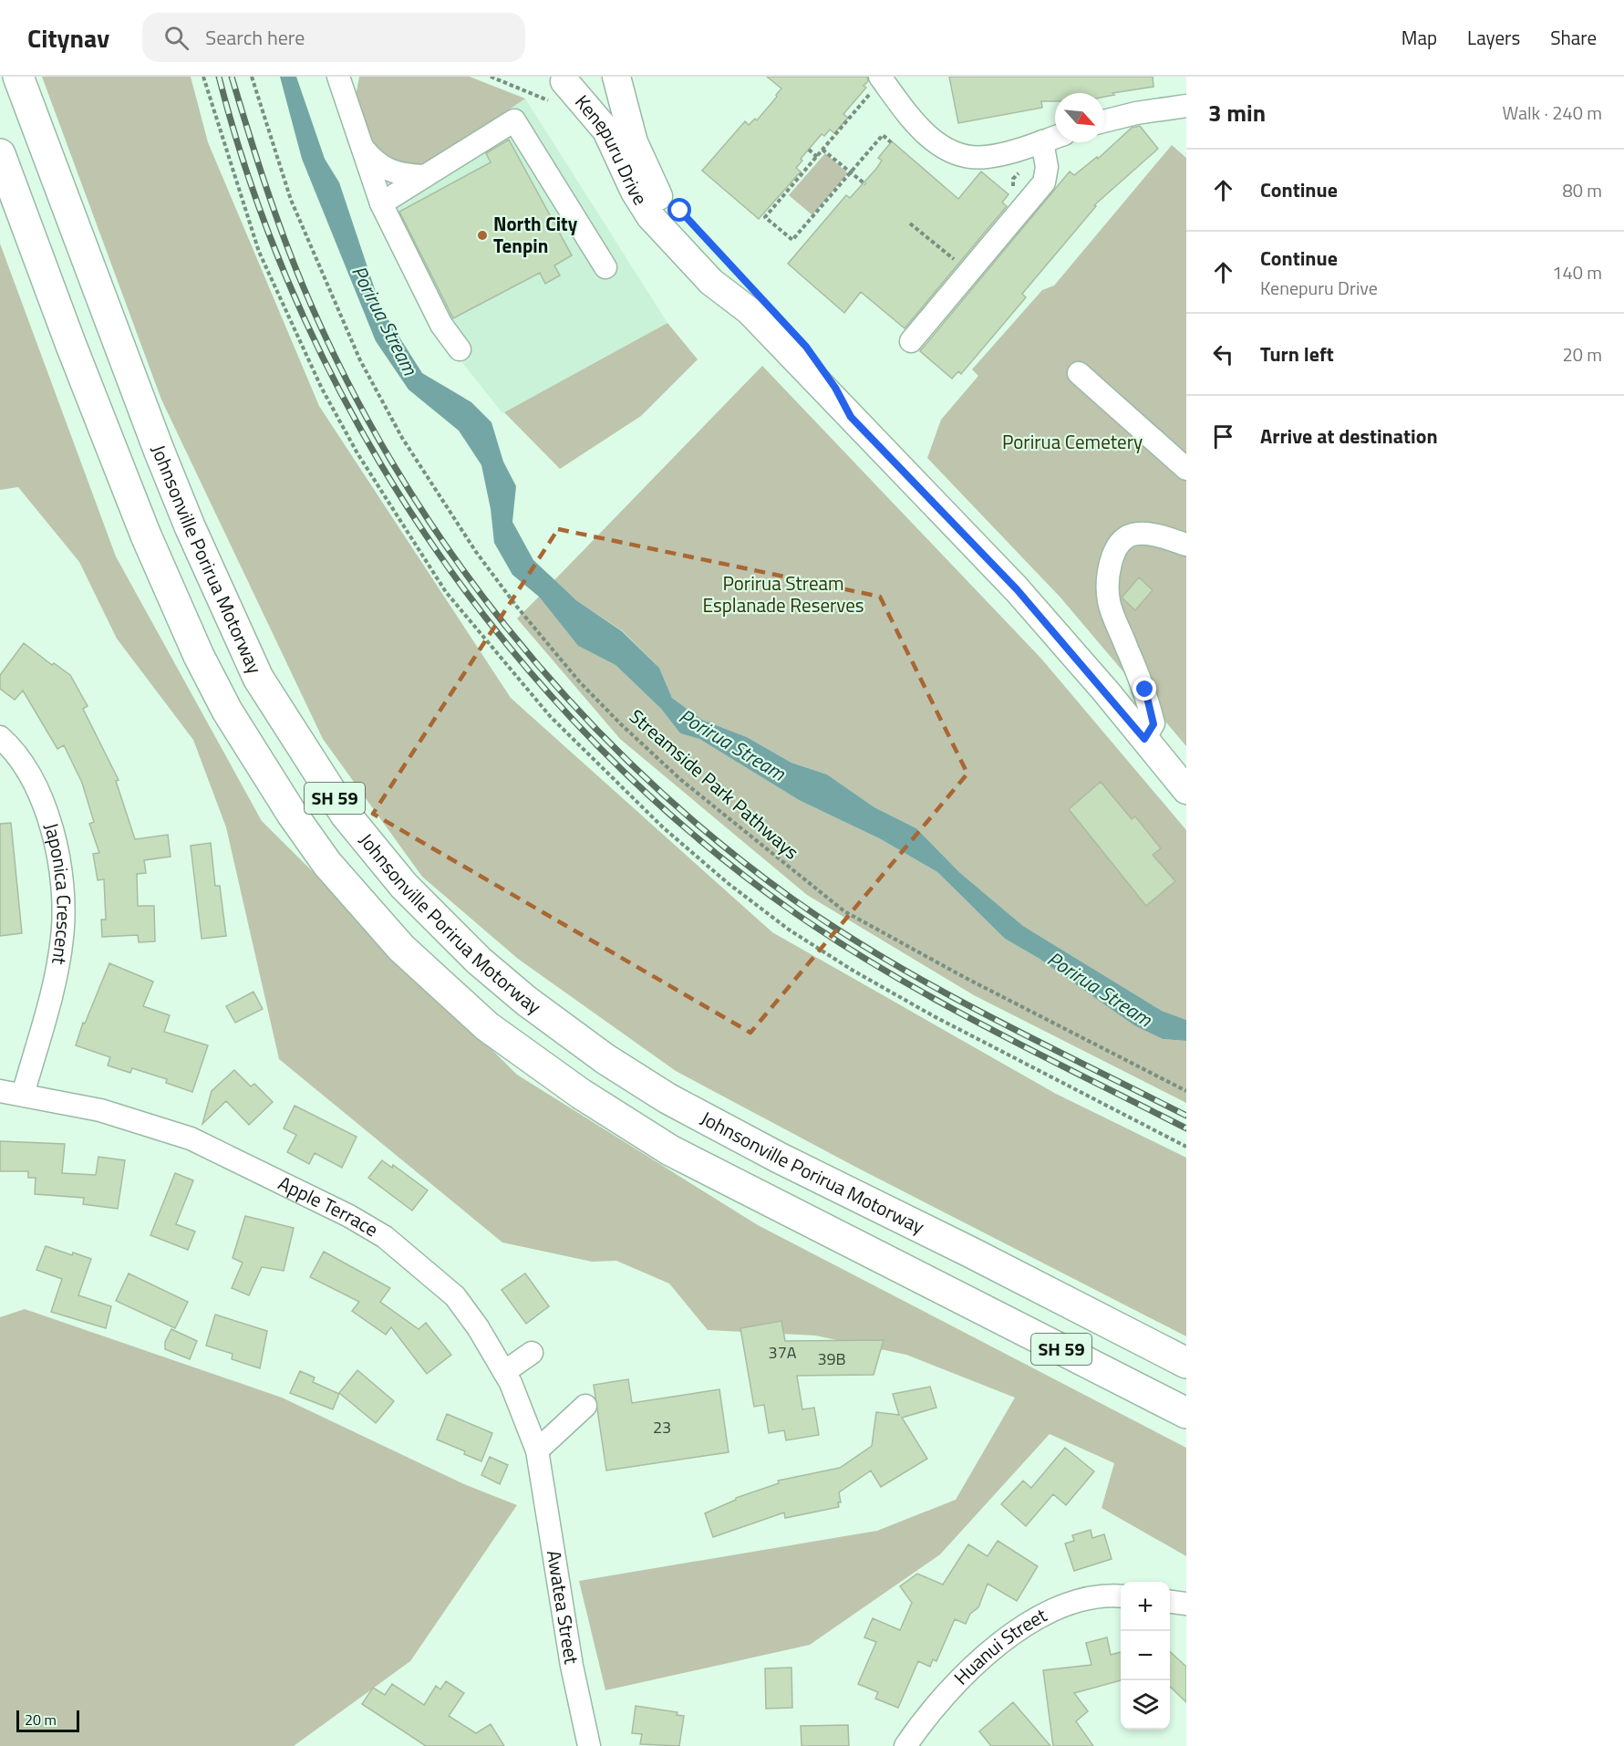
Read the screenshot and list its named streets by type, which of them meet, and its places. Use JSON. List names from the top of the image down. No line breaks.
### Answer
{"streets":{"highway":["Johnsonville Porirua Motorway","SH 59"],"main road":["Kenepuru Drive"],"street":["Japonica Crescent","Apple Terrace","Awatea Street","Huanui Street"],"path":["Streamside Park Pathways"]},"crossings":[["Japonica Crescent","Apple Terrace"],["Apple Terrace","Awatea Street"]],"water":["Porirua Stream"],"parks":["Porirua Cemetery","Porirua Stream Esplanade Reserves"],"places":["North City Tenpin"],"house_numbers":["37A","39B","23"],"scale_bar":"20 m","north":"bottom right","page":{"header":"Citynav","search":"Search here","nav":["Map","Layers","Share"],"heading":["3 min","Walk · 240 m"],"list":[["Continue","80 m"],["Continue","Kenepuru Drive","140 m"],["Turn left","20 m"],"Arrive at destination"],"map_buttons":["+","−"],"scale":"20 m"}}
